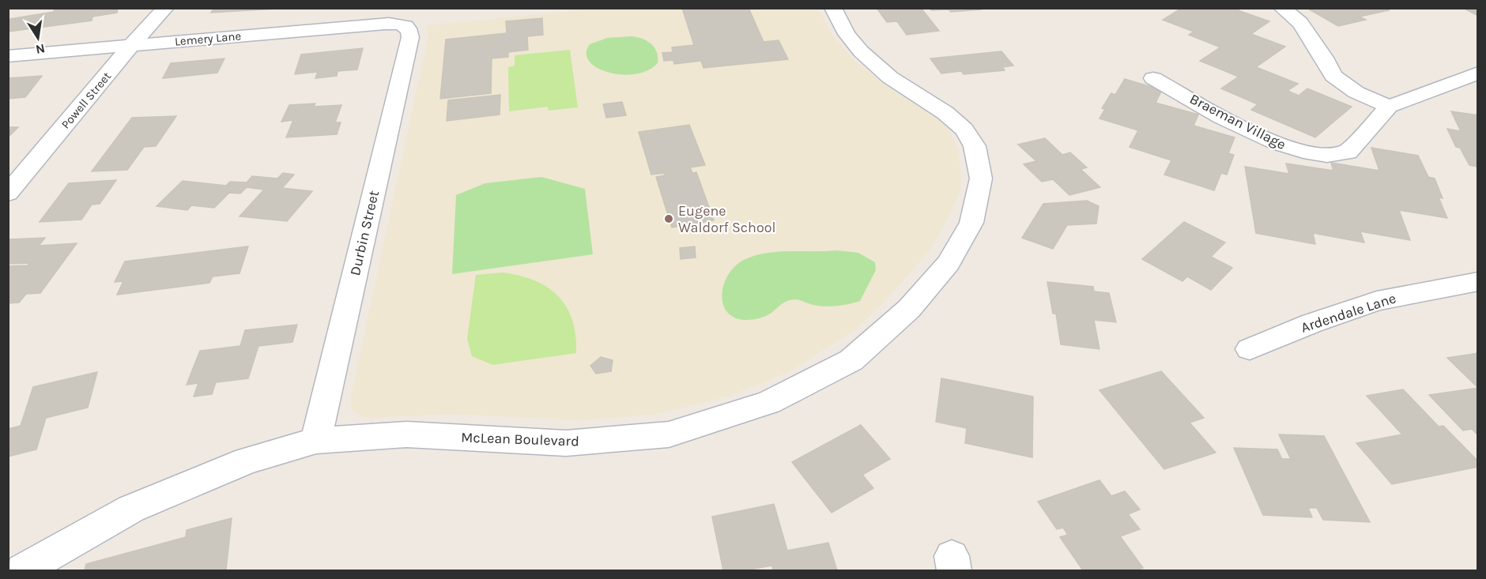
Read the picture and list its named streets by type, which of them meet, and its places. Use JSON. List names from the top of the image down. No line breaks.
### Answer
{"streets":{"street":["Lemery Lane","Powell Street","Braeman Village","Durbin Street","Ardendale Lane","McLean Boulevard"]},"crossings":[["Lemery Lane","Powell Street"],["Lemery Lane","Durbin Street"],["Durbin Street","McLean Boulevard"]],"places":["Eugene Waldorf School"],"north":"bottom"}
